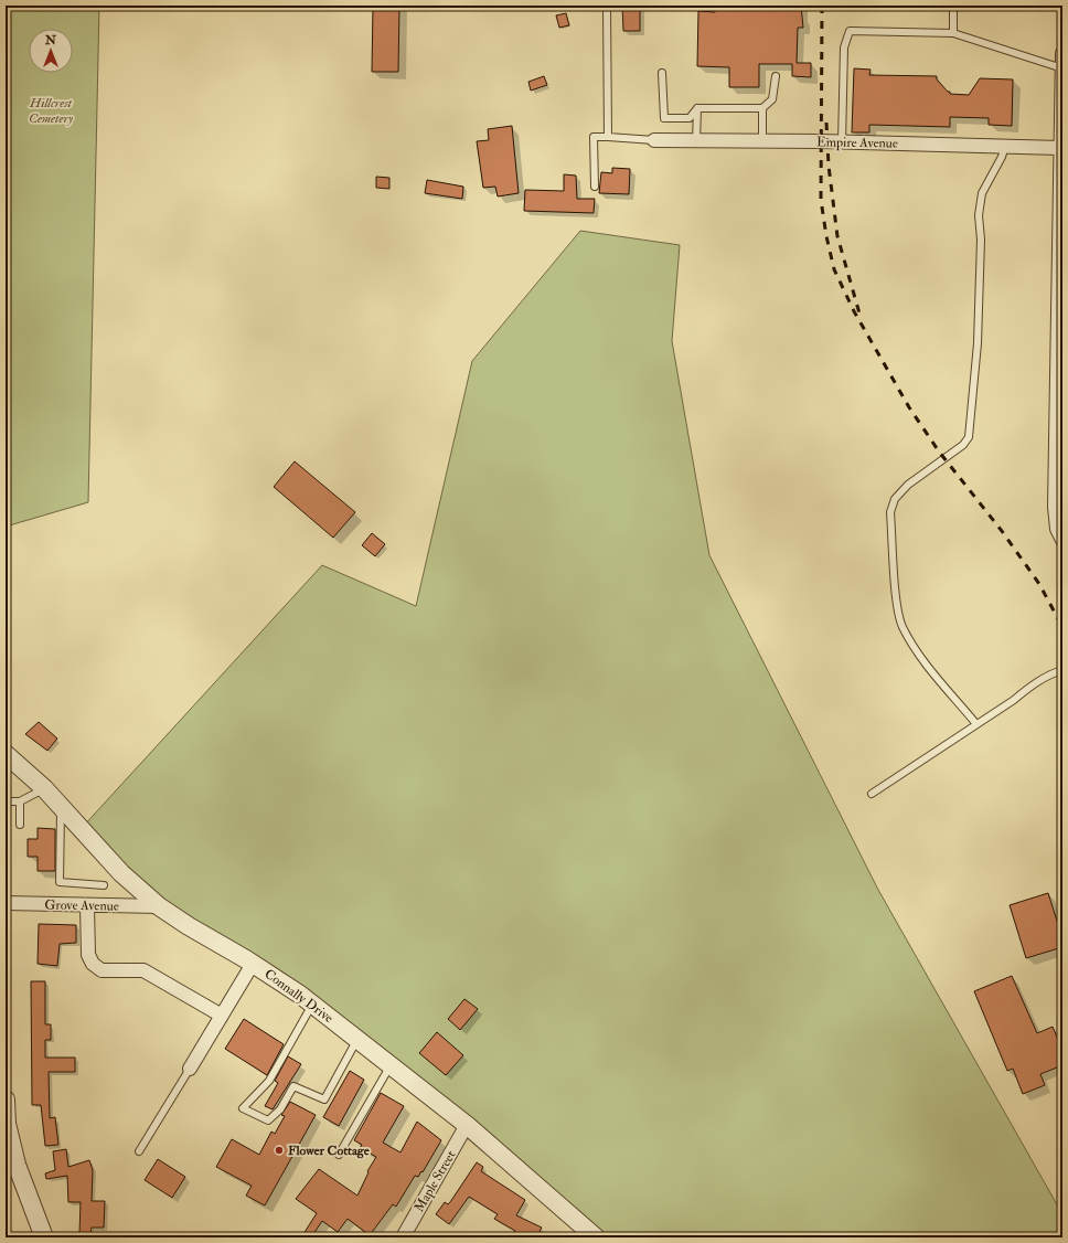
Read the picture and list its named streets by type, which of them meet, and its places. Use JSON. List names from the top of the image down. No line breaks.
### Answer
{"streets":{"street":["Empire Avenue","Grove Avenue","Connally Drive","Maple Street"]},"crossings":[["Grove Avenue","Connally Drive"],["Connally Drive","Maple Street"]],"parks":["Hillcrest Cemetery"],"places":["Flower Cottage"],"north":"top"}
